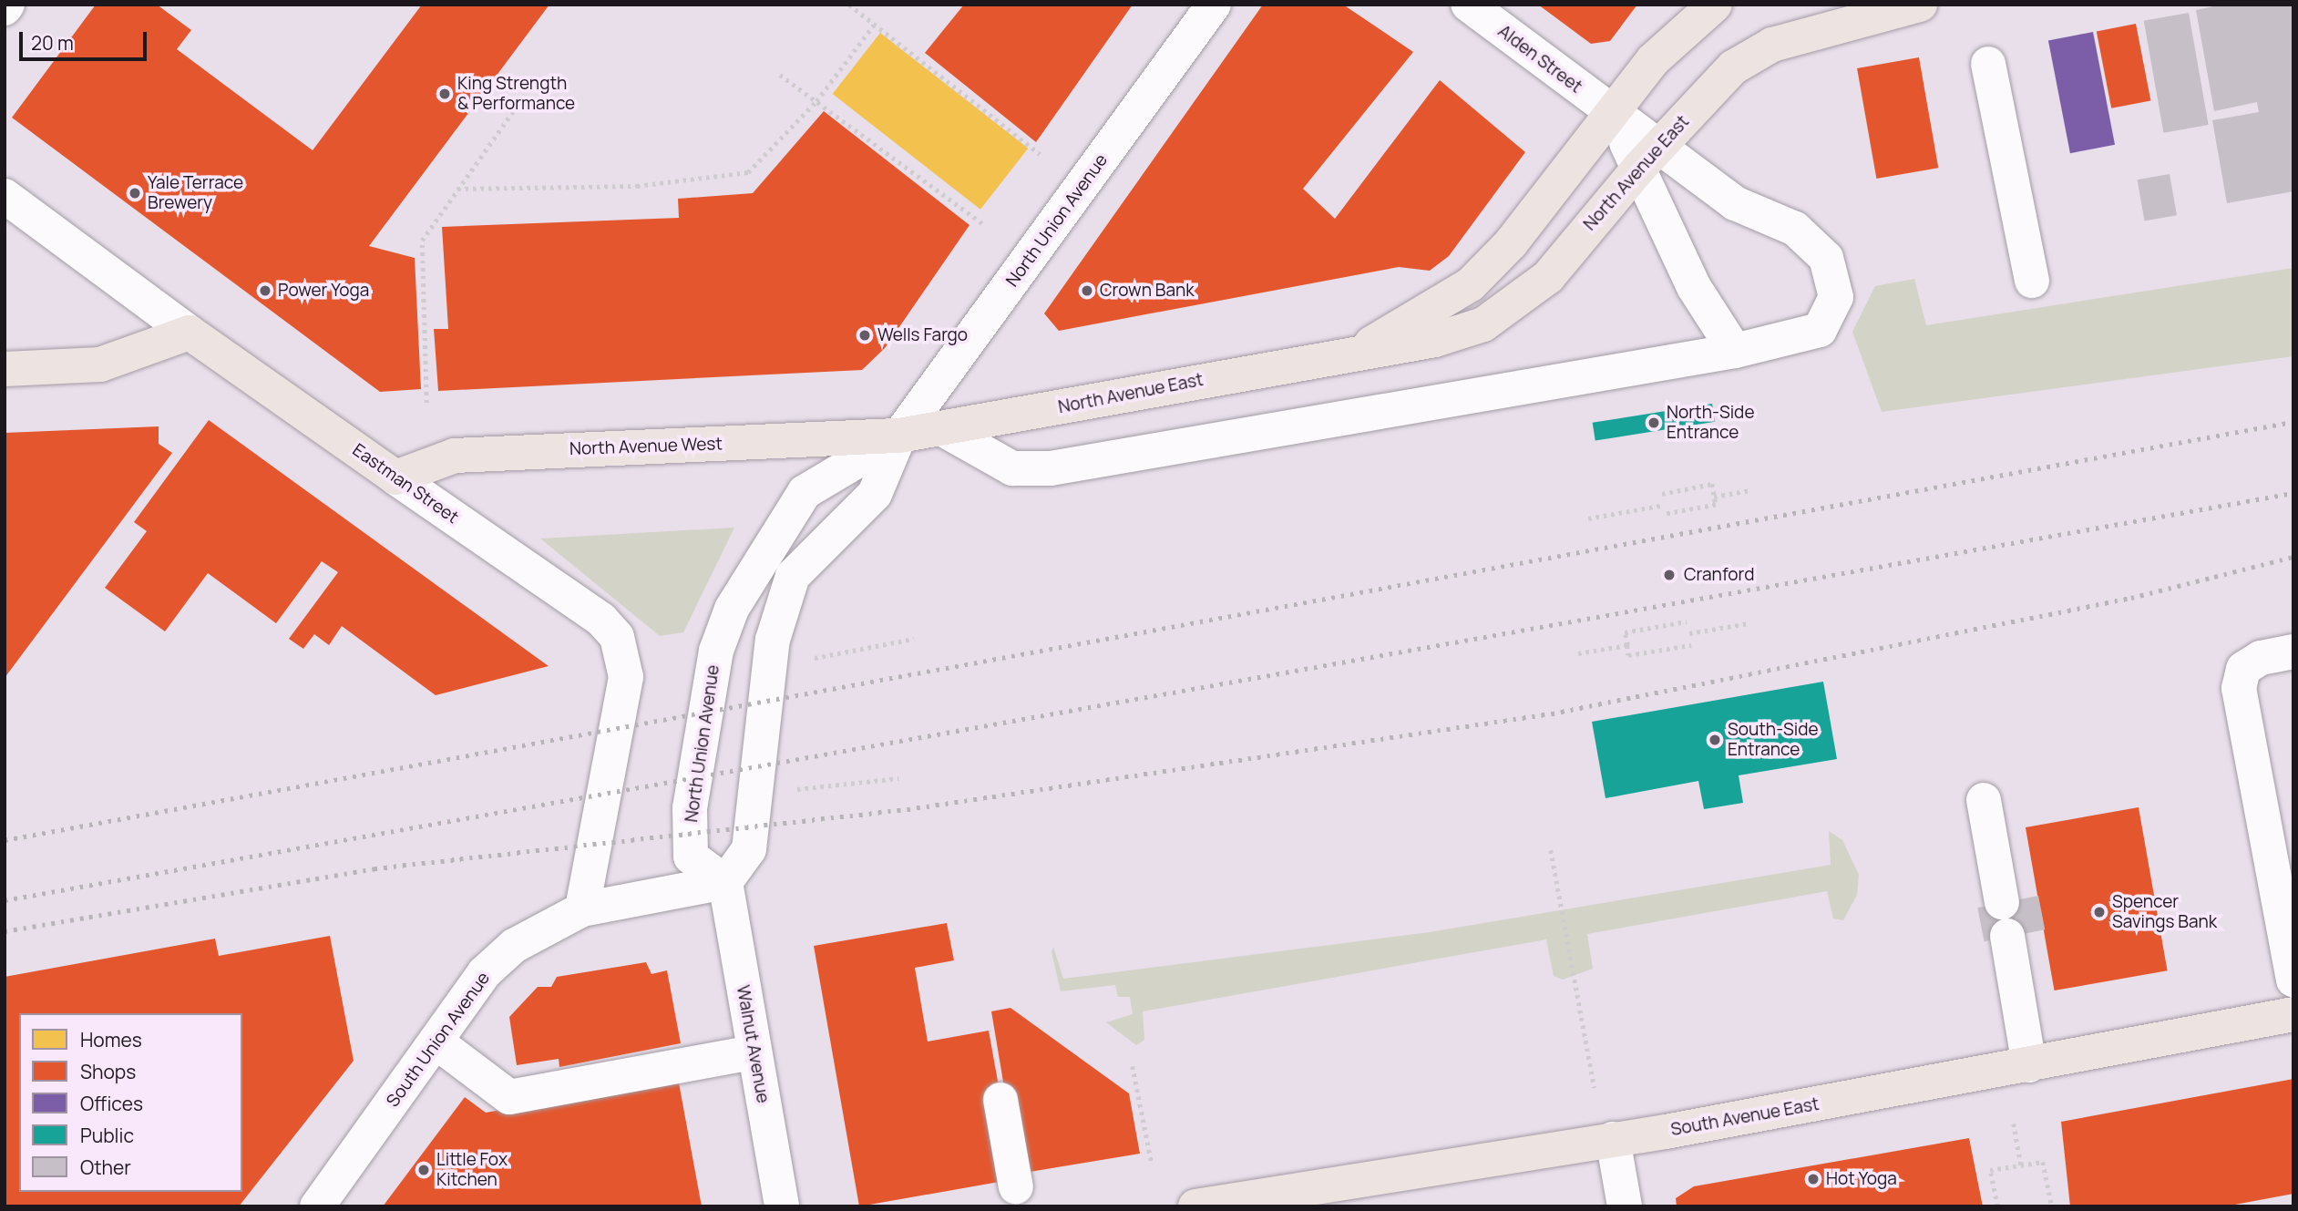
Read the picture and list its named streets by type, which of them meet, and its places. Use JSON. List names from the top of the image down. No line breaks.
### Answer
{"streets":{"main road":["North Avenue East","North Avenue West","Eastman Street","South Avenue East"],"street":["Alden Street","North Union Avenue","South Union Avenue","Walnut Avenue"]},"crossings":[["Alden Street","North Avenue East"],["North Avenue East","North Union Avenue"],["North Avenue East","North Avenue West"],["North Union Avenue","North Avenue West"],["North Union Avenue","South Union Avenue"],["North Union Avenue","Walnut Avenue"],["North Avenue West","Eastman Street"],["Eastman Street","South Union Avenue"],["South Union Avenue","Walnut Avenue"]],"places":["King Strength & Performance","Yale Terrace Brewery","Power Yoga","Crown Bank","Wells Fargo","North-Side Entrance","Cranford","South-Side Entrance","Spencer Savings Bank","Little Fox Kitchen","Hot Yoga"],"legend":["Homes","Shops","Offices","Public","Other"],"scale_bar":"20 m"}
